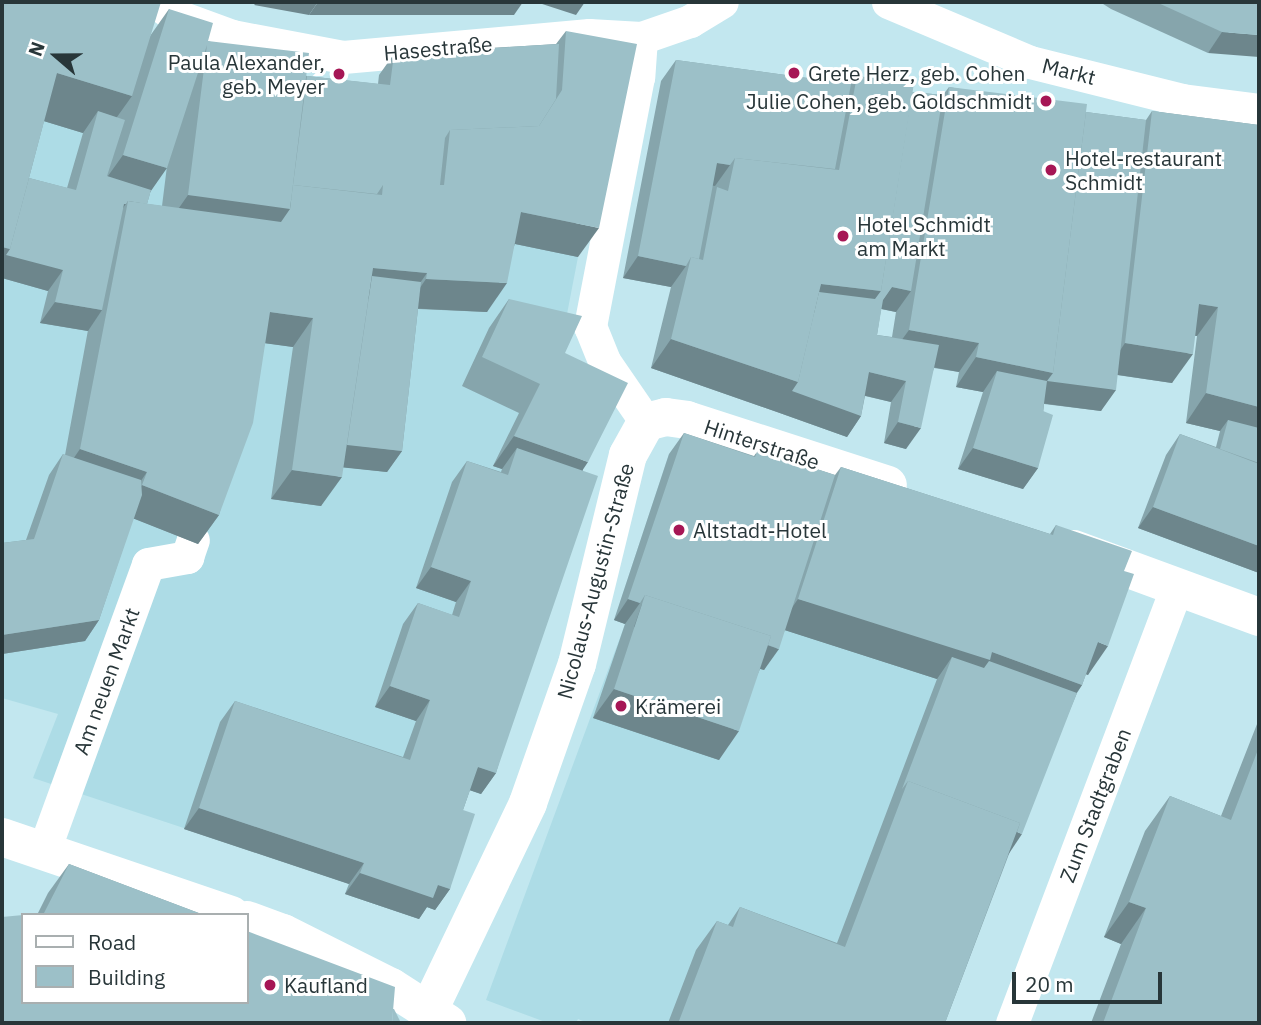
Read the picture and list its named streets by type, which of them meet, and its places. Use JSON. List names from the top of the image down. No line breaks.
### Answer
{"streets":{"street":["Hasestraße","Markt","Hinterstraße","Nicolaus-Augustin-Straße","Am neuen Markt","Zum Stadtgraben"]},"crossings":[["Hinterstraße","Nicolaus-Augustin-Straße"]],"places":["Grete Herz, geb. Cohen","Paula Alexander, geb. Meyer","Julie Cohen, geb. Goldschmidt","Hotel-restaurant Schmidt","Hotel Schmidt am Markt","Altstadt-Hotel","Krämerei","Kaufland"],"legend":["Road","Building"],"scale_bar":"20 m","north":"left"}
